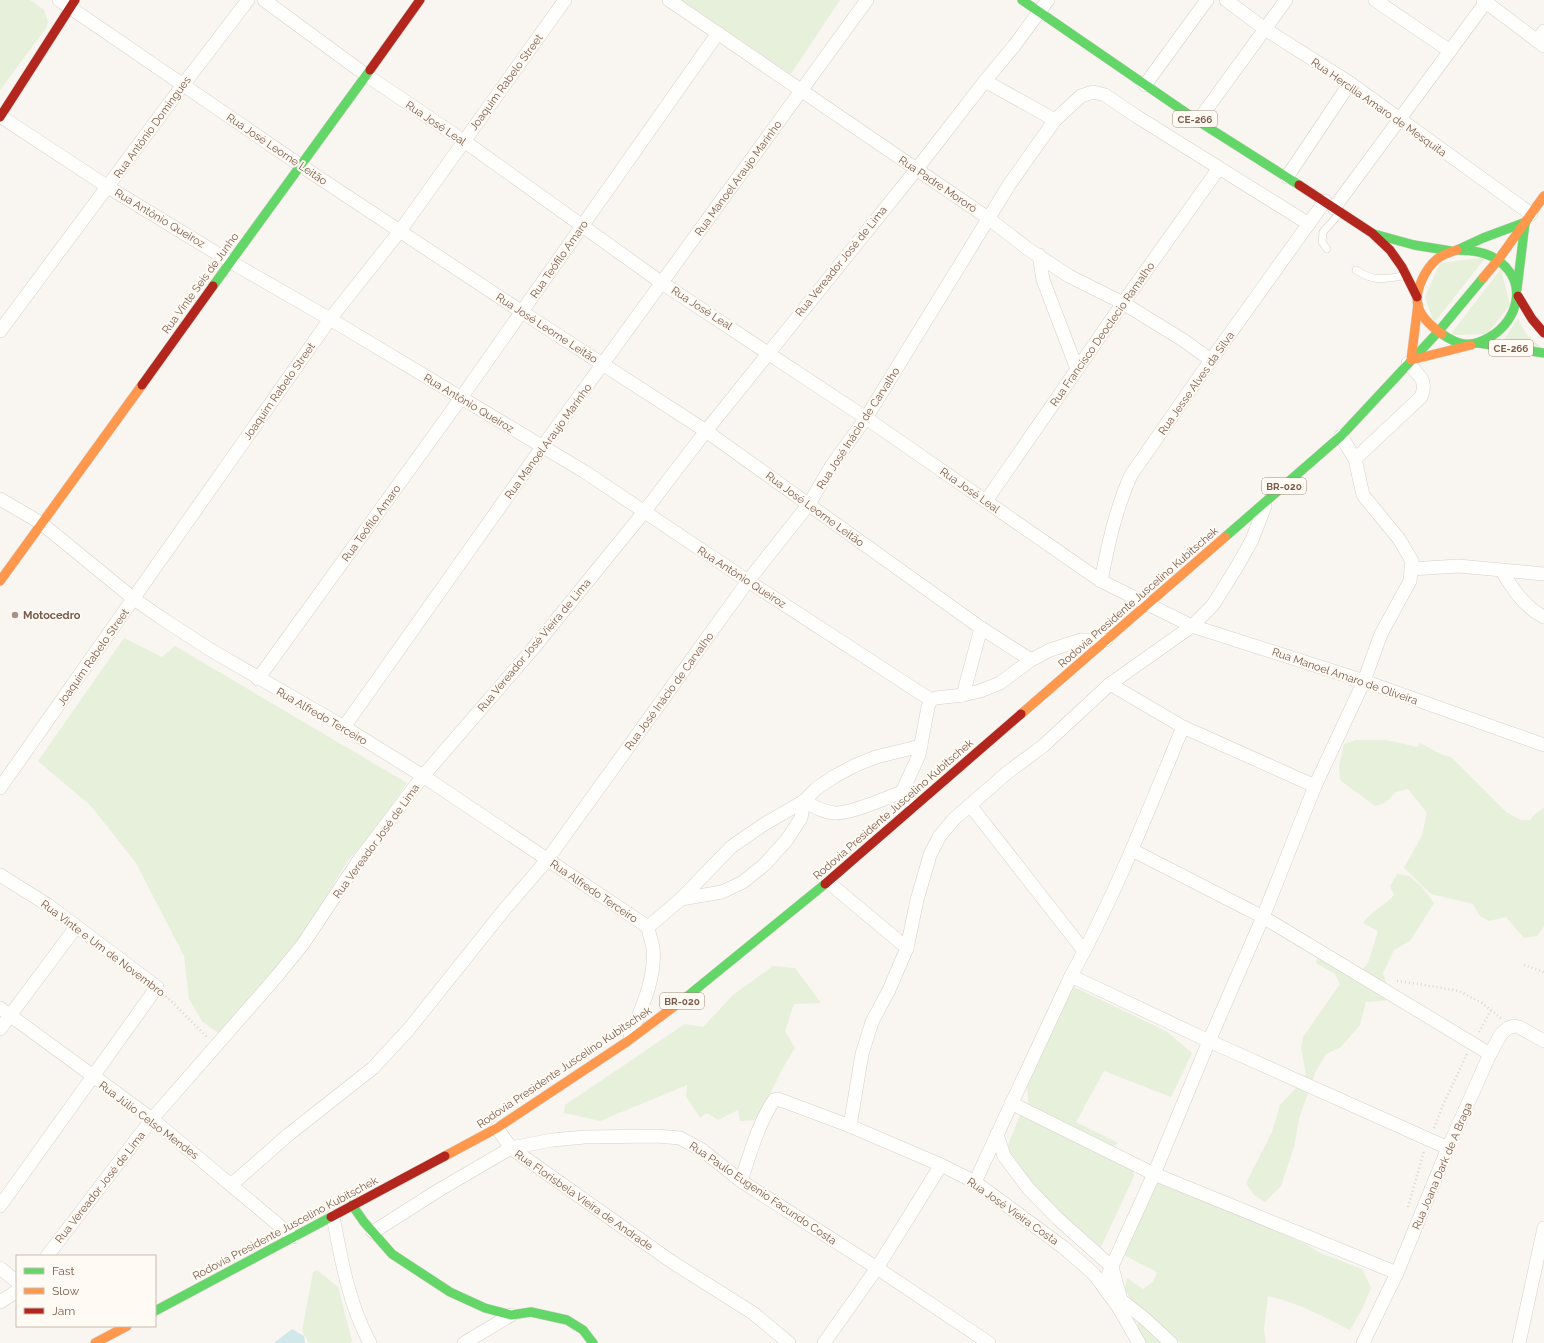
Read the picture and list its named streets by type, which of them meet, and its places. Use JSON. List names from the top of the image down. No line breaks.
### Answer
{"streets":{"main road":["CE-266","Rua Vinte Seis de Junho","BR-020","Rodovia Presidente Juscelino Kubitschek"],"street":["Joaquim Rabelo Street","Rua Hercilia Amaro de Mesquita","Rua José Leal","Rua Antônio Domingues","Rua José Leorne Leitão","Rua Manoel Araujo Marinho","Rua Padre Mororó","Rua Antônio Queiroz","Rua Teófilo Amaro","Rua Vereador José de Lima","Rua Francisco Deoclecio Ramalho","Rua Jesse Alves da Silva","Rua José Inácio de Carvalho","Rua Vereador José Vieira de Lima","Rua Manoel Amaro de Oliveira","Rua Alfredo Terceiro","Rua Vinte e Um de Novembro","Rua Júlio Celso Mendes","Rua Joana Dark de A Braga","Rua Paulo Eugenio Facundo Costa","Rua Florisbela Vieira de Andrade","Rua José Vieira Costa"]},"crossings":[["Joaquim Rabelo Street","Rua José Leal"],["Joaquim Rabelo Street","Rua José Leorne Leitão"],["Joaquim Rabelo Street","Rua Antônio Queiroz"],["Joaquim Rabelo Street","Rua Alfredo Terceiro"],["Rua Hercilia Amaro de Mesquita","Rua Jesse Alves da Silva"],["Rua Hercilia Amaro de Mesquita","Rodovia Presidente Juscelino Kubitschek"],["CE-266","Rua Vereador José de Lima"],["CE-266","Rua Jesse Alves da Silva"],["Rua José Leal","Rua Manoel Araujo Marinho"],["Rua José Leal","Rua Teófilo Amaro"],["Rua José Leal","Rua Vereador José de Lima"],["Rua José Leal","Rua Vinte Seis de Junho"],["Rua José Leal","Rua Francisco Deoclecio Ramalho"],["Rua José Leal","Rua Jesse Alves da Silva"],["Rua José Leal","Rua José Inácio de Carvalho"],["Rua José Leal","Rodovia Presidente Juscelino Kubitschek"],["Rua José Leal","Rua Manoel Amaro de Oliveira"],["Rua Antônio Domingues","Rua José Leorne Leitão"],["Rua Antônio Domingues","Rua Antônio Queiroz"],["Rua José Leorne Leitão","Rua Manoel Araujo Marinho"],["Rua José Leorne Leitão","Rua Teófilo Amaro"],["Rua José Leorne Leitão","Rua Vereador José de Lima"],["Rua José Leorne Leitão","Rua Vinte Seis de Junho"],["Rua José Leorne Leitão","Rua José Inácio de Carvalho"],["Rua Manoel Araujo Marinho","Rua Padre Mororó"],["Rua Manoel Araujo Marinho","Rua Antônio Queiroz"],["Rua Manoel Araujo Marinho","Rua Alfredo Terceiro"],["Rua Padre Mororó","Rua Teófilo Amaro"],["Rua Padre Mororó","Rua Vereador José de Lima"],["Rua Padre Mororó","Rua Francisco Deoclecio Ramalho"],["Rua Padre Mororó","Rua Jesse Alves da Silva"],["Rua Padre Mororó","Rua José Inácio de Carvalho"],["Rua Antônio Queiroz","Rua Teófilo Amaro"],["Rua Antônio Queiroz","Rua Vereador José de Lima"],["Rua Antônio Queiroz","Rua Vinte Seis de Junho"],["Rua Antônio Queiroz","Rua José Inácio de Carvalho"],["Rua Antônio Queiroz","Rua Vereador José Vieira de Lima"],["Rua Teófilo Amaro","Rua Alfredo Terceiro"],["Rua Vereador José de Lima","Rua Vereador José Vieira de Lima"],["Rua Vereador José de Lima","Rua Alfredo Terceiro"],["Rua Vereador José de Lima","Rua Vinte e Um de Novembro"],["Rua Vereador José de Lima","Rua Júlio Celso Mendes"],["Rua Vinte Seis de Junho","Rua Alfredo Terceiro"],["Rua Francisco Deoclecio Ramalho","Rua José Inácio de Carvalho"],["Rua Jesse Alves da Silva","Rua José Inácio de Carvalho"],["Rua José Inácio de Carvalho","Rua Alfredo Terceiro"],["Rua José Inácio de Carvalho","Rua Júlio Celso Mendes"],["Rodovia Presidente Juscelino Kubitschek","Rua Manoel Amaro de Oliveira"],["Rodovia Presidente Juscelino Kubitschek","Rua Júlio Celso Mendes"],["Rua Vereador José Vieira de Lima","Rua Alfredo Terceiro"],["Rua Paulo Eugenio Facundo Costa","Rua Florisbela Vieira de Andrade"],["Rua Paulo Eugenio Facundo Costa","Rua José Vieira Costa"]],"places":["Motocedro"],"legend":["Fast","Slow","Jam"]}
